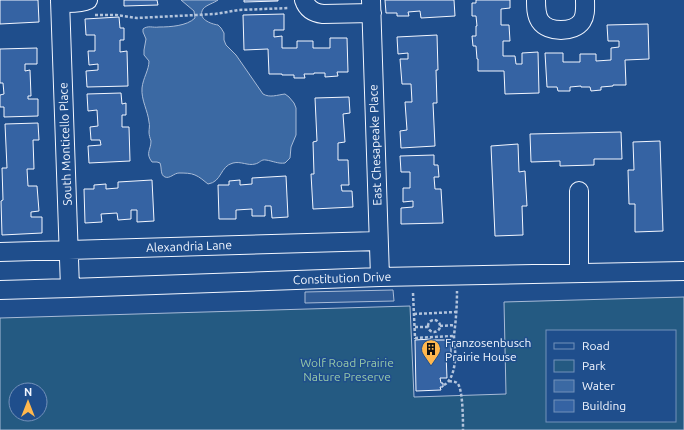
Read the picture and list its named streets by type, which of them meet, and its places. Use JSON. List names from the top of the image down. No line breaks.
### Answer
{"streets":{"street":["South Monticello Place","East Chesapeake Place","Alexandria Lane","Constitution Drive"]},"crossings":[["South Monticello Place","Alexandria Lane"],["South Monticello Place","Constitution Drive"],["East Chesapeake Place","Alexandria Lane"],["East Chesapeake Place","Constitution Drive"]],"parks":["Wolf Road Prairie Nature Preserve"],"places":{"building":["Franzosenbusch Prairie House"]},"legend":["Road","Park","Water","Building"],"north":"top"}
